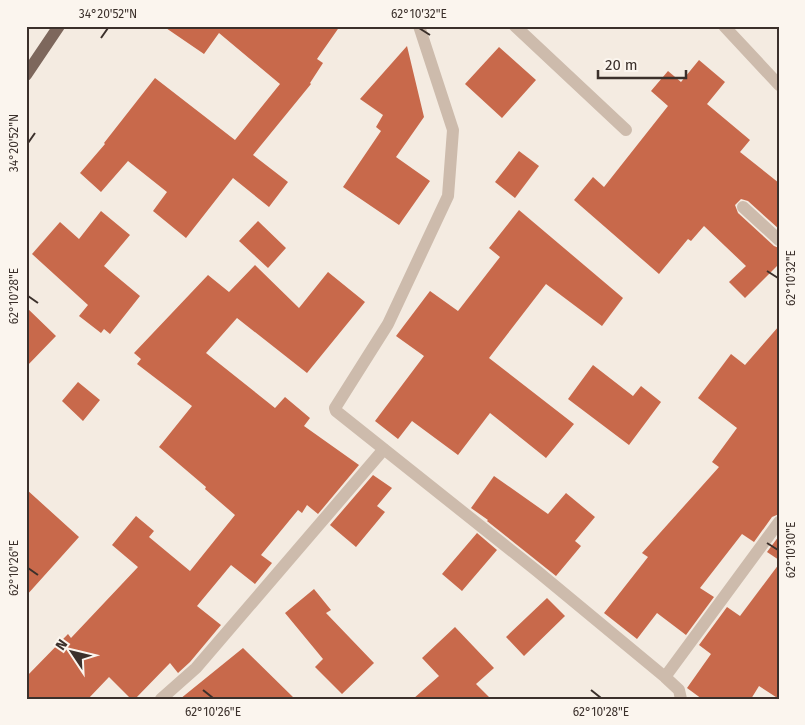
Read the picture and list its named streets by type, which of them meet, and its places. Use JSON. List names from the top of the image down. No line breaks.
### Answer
{"scale_bar":"20 m","north":"top left","coordinates":["34°20'52\"N","62°10'32\"E","62°10'28\"E","62°10'30\"E","62°10'26\"E"]}
